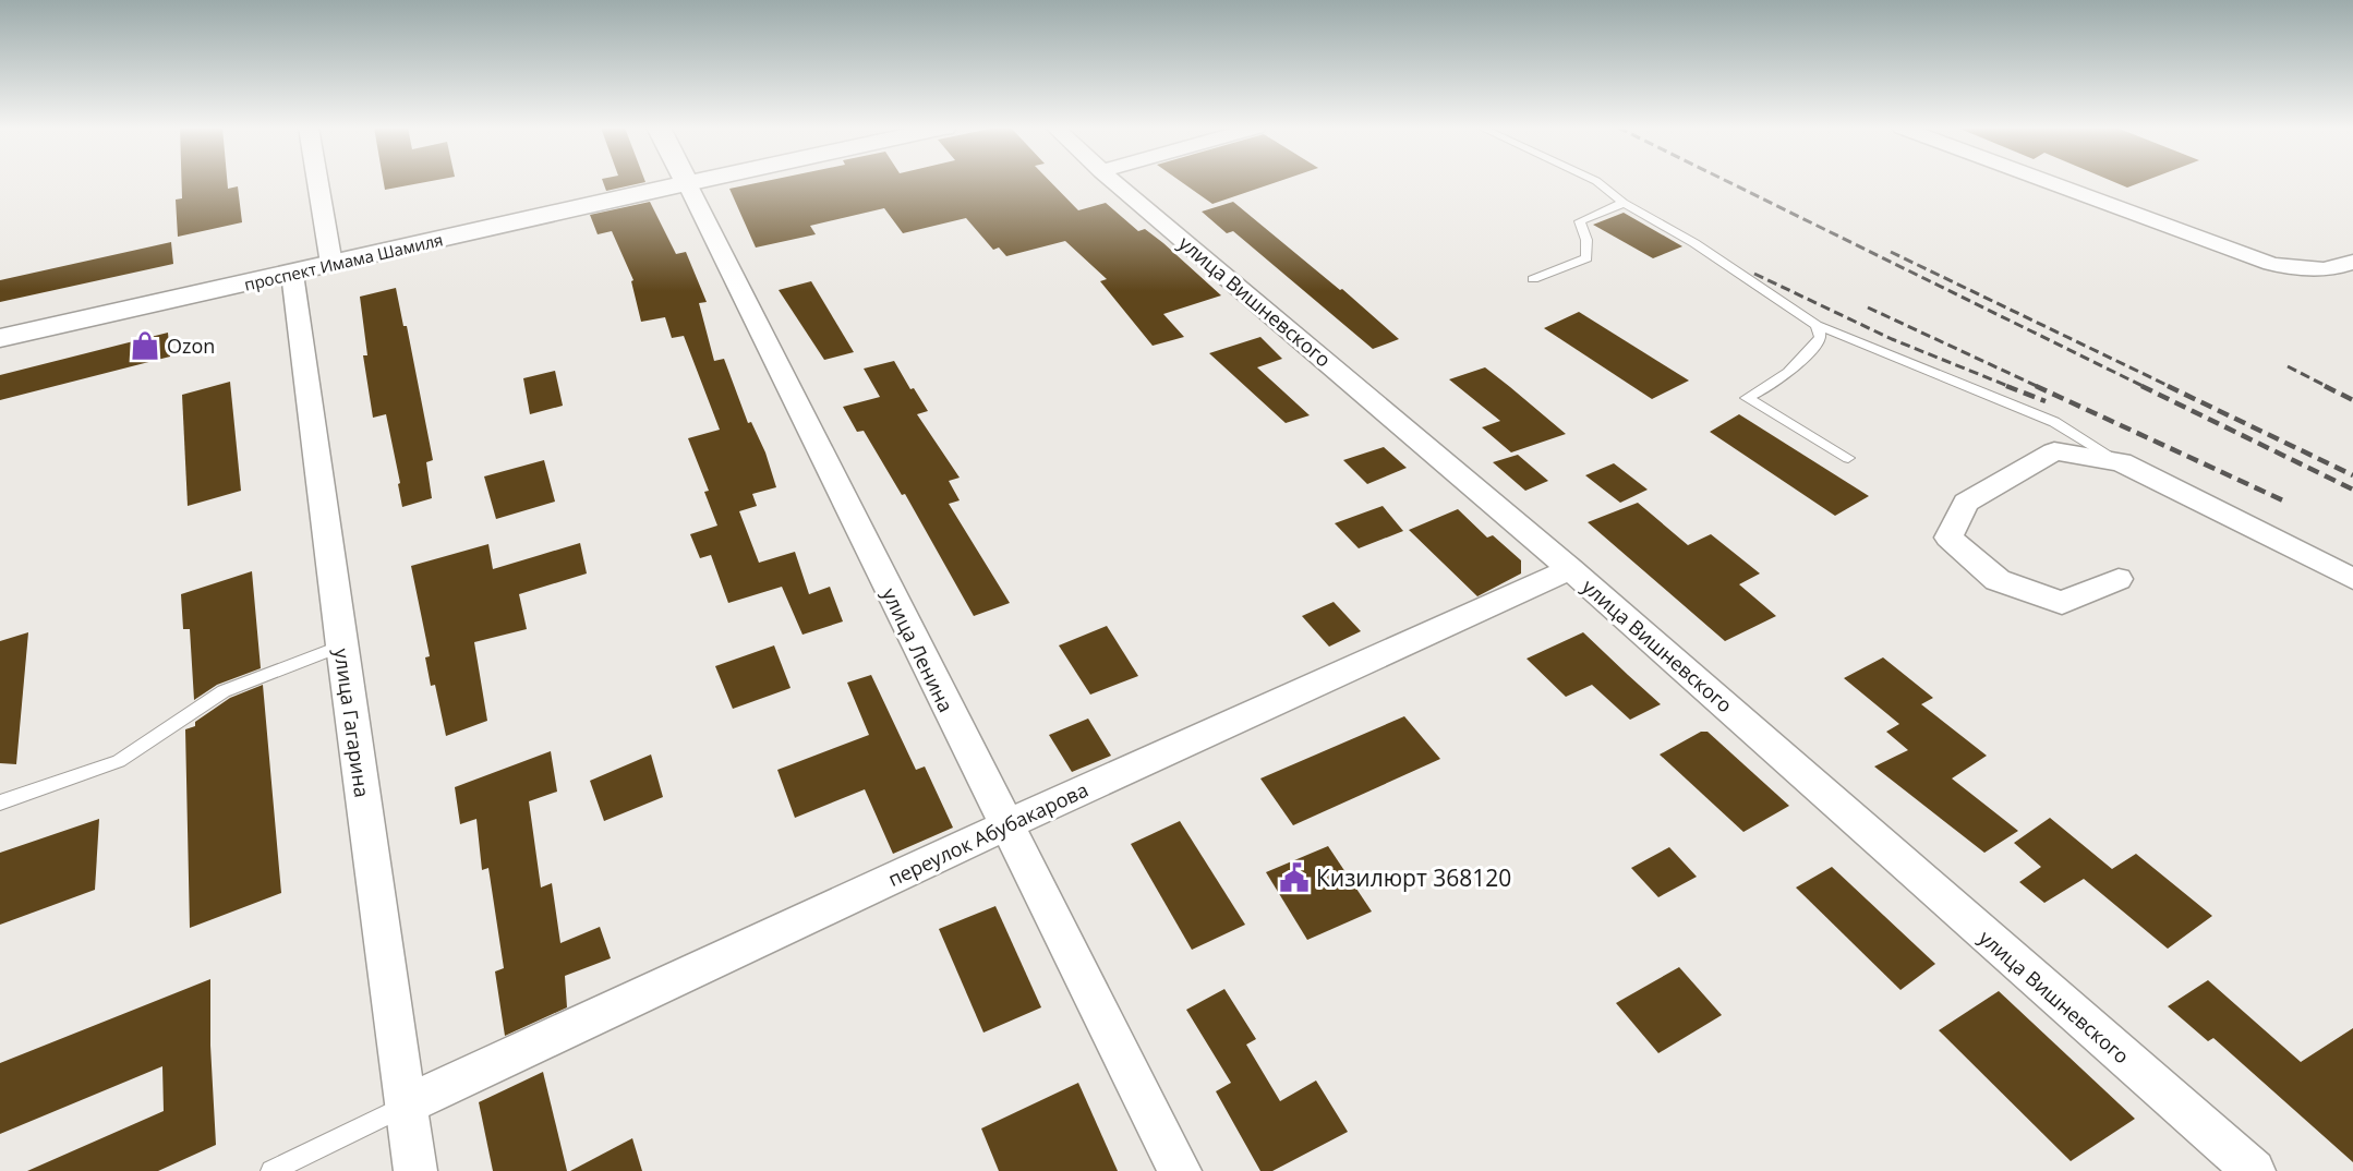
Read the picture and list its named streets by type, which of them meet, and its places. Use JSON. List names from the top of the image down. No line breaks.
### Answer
{"streets":{"main road":["проспект Имама Шамиля"],"street":["улица Вишневского","улица Ленина","улица Гагарина","переулок Абубакарова"]},"crossings":[["проспект Имама Шамиля","улица Ленина"],["проспект Имама Шамиля","улица Гагарина"],["улица Вишневского","переулок Абубакарова"],["улица Ленина","переулок Абубакарова"],["улица Гагарина","переулок Абубакарова"]],"places":{"shop":["Ozon"],"public building":["Кизилюрт 368120"]}}
